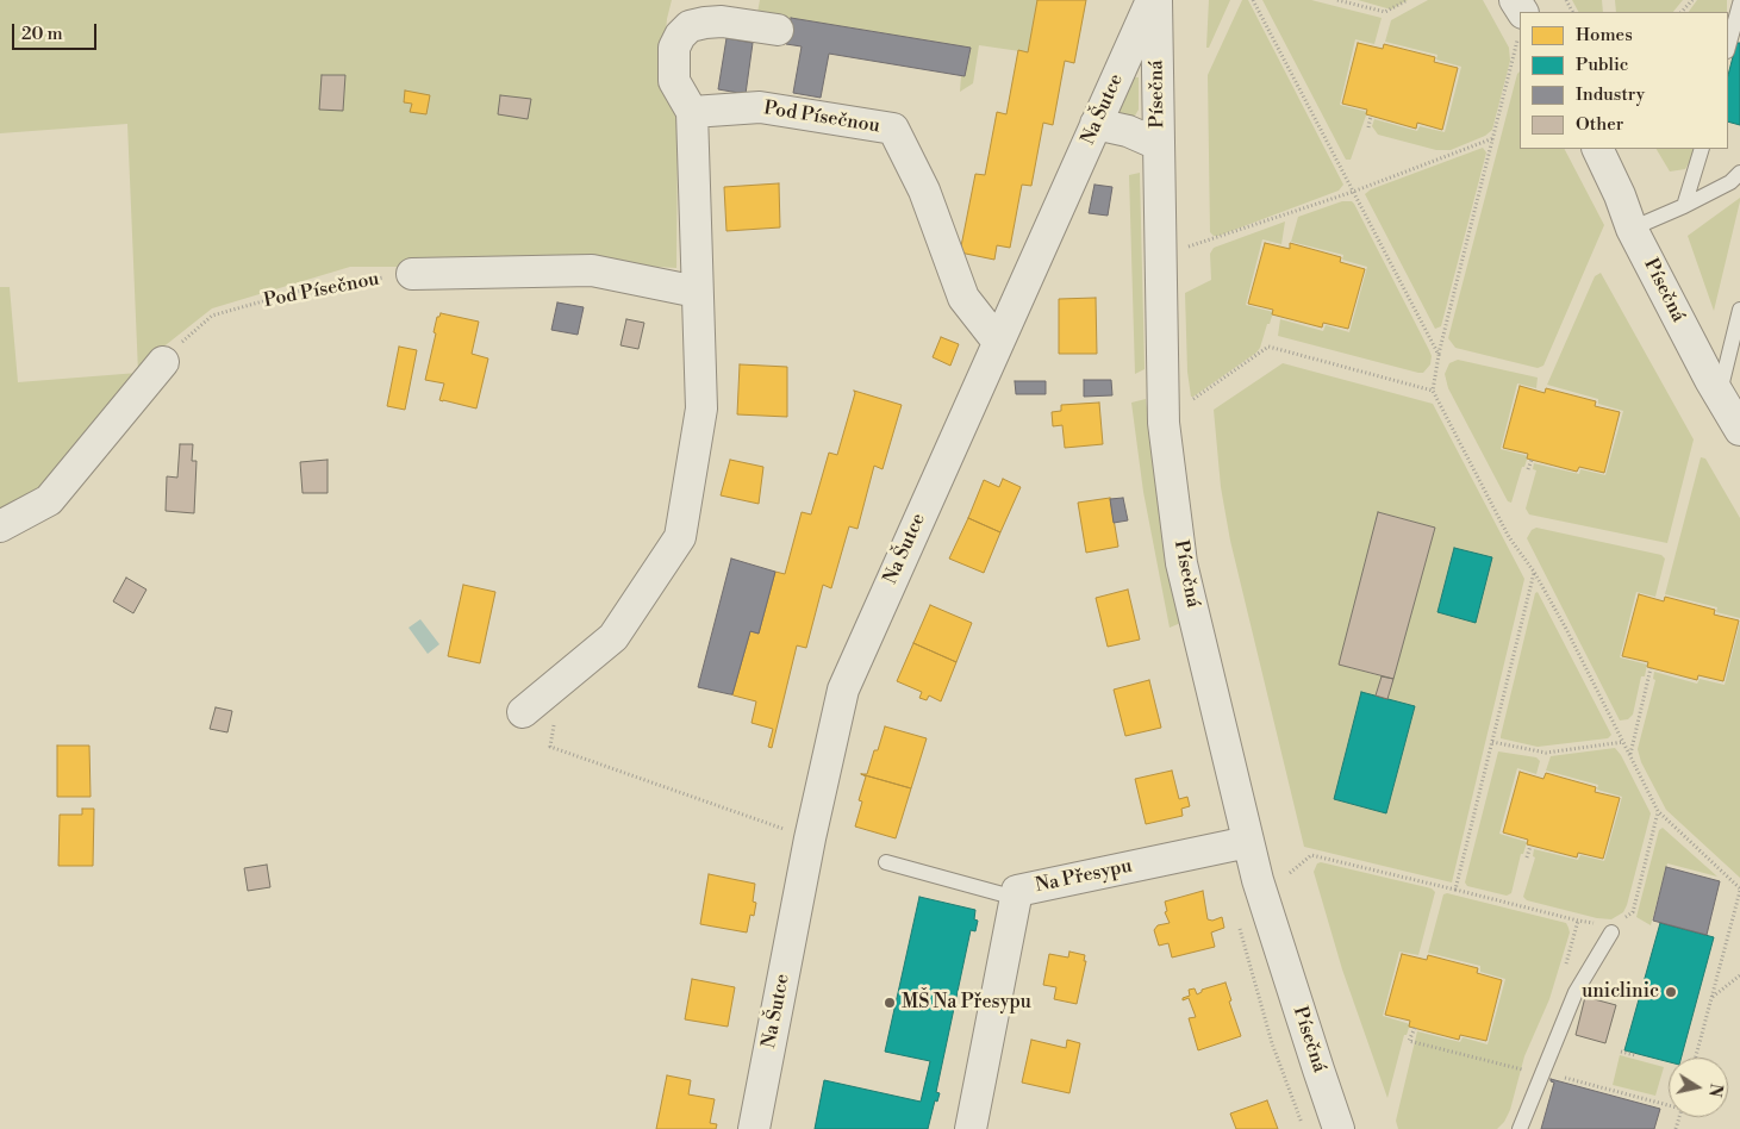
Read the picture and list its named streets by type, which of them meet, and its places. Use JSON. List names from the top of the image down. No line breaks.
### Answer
{"streets":{"street":["Písečná","Na Šutce","Pod Písečnou","Na Přesypu"]},"crossings":[["Písečná","Na Přesypu"],["Na Šutce","Pod Písečnou"]],"places":["uniclinic","MŠ Na Přesypu"],"legend":["Homes","Public","Industry","Other"],"scale_bar":"20 m","north":"right"}
